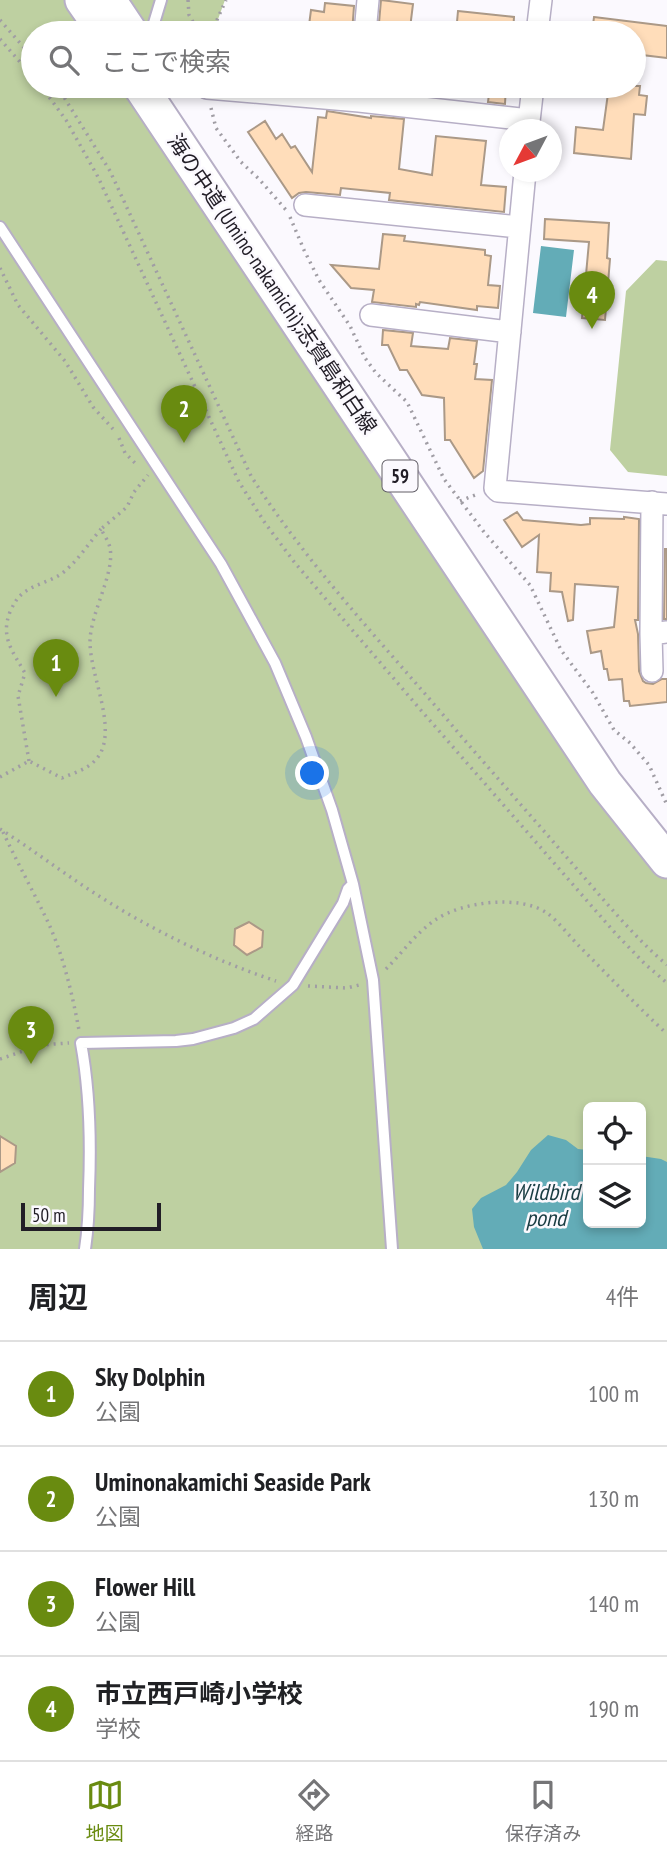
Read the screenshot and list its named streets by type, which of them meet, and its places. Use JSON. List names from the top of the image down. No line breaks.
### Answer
{"streets":{"main road":["海の中道 (Umino-nakamichi);志賀島和白線","59"]},"water":["Wildbird pond"],"scale_bar":"50 m","north":"bottom left","page":{"search":"ここで検索","pins":["4","2","1","3"],"scale":"50 m","heading":["周辺","4件"],"list":[{"mark":"1","name":"Sky Dolphin","note":"公園","value":"100 m"},{"mark":"2","name":"Uminonakamichi Seaside Park","note":"公園","value":"130 m"},{"mark":"3","name":"Flower Hill","note":"公園","value":"140 m"},{"mark":"4","name":"市立西戸崎小学校","note":"学校","value":"190 m"}],"nav":["地図","経路","保存済み"]}}
